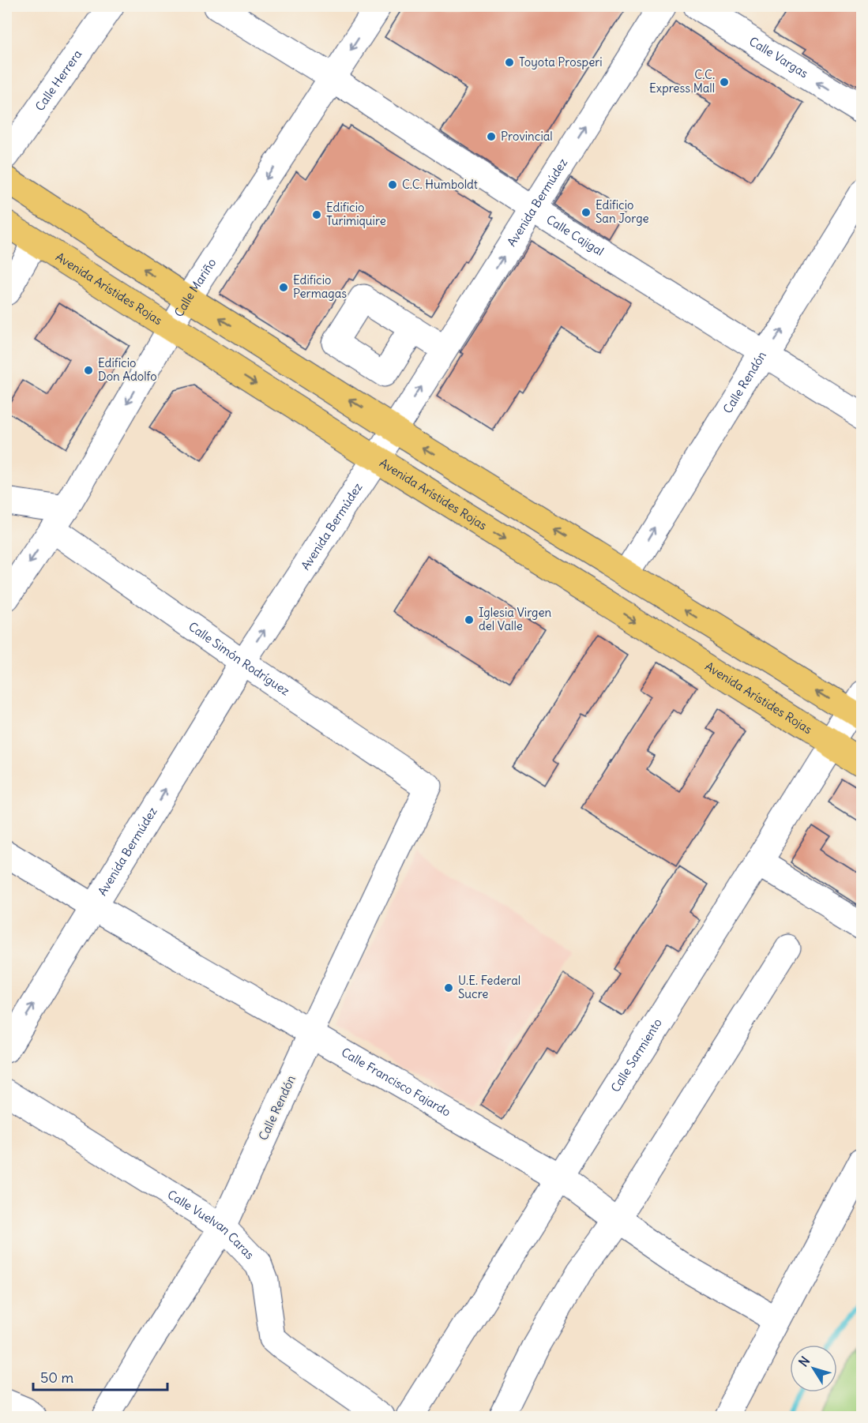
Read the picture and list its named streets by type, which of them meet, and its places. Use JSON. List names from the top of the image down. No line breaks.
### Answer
{"streets":{"main road":["Avenida Arístides Rojas"],"street":["Calle Vargas","Calle Herrera","Avenida Bermúdez","Calle Cajigal","Calle Mariño","Calle Rendón","Calle Simón Rodríguez","Calle Sarmiento","Calle Francisco Fajardo","Calle Vuelvan Caras"]},"crossings":[["Avenida Bermúdez","Calle Cajigal"],["Avenida Bermúdez","Avenida Arístides Rojas"],["Avenida Bermúdez","Calle Simón Rodríguez"],["Avenida Bermúdez","Calle Francisco Fajardo"],["Calle Cajigal","Calle Mariño"],["Calle Cajigal","Calle Rendón"],["Calle Mariño","Avenida Arístides Rojas"],["Calle Mariño","Calle Simón Rodríguez"],["Avenida Arístides Rojas","Calle Sarmiento"],["Calle Rendón","Calle Simón Rodríguez"],["Calle Rendón","Calle Francisco Fajardo"],["Calle Rendón","Calle Vuelvan Caras"],["Calle Sarmiento","Calle Francisco Fajardo"]],"one_way":["Calle Vargas","Avenida Bermúdez","Calle Mariño","Calle Rendón"],"places":["Toyota Prosperi","C.C. Express Mall","Provincial","C.C. Humboldt","Edificio San Jorge","Edificio Turimiquire","Edificio Permagas","Edificio Don Adolfo","Iglesia Virgen del Valle","U.E. Federal Sucre"],"scale_bar":"50 m","north":"top left"}
